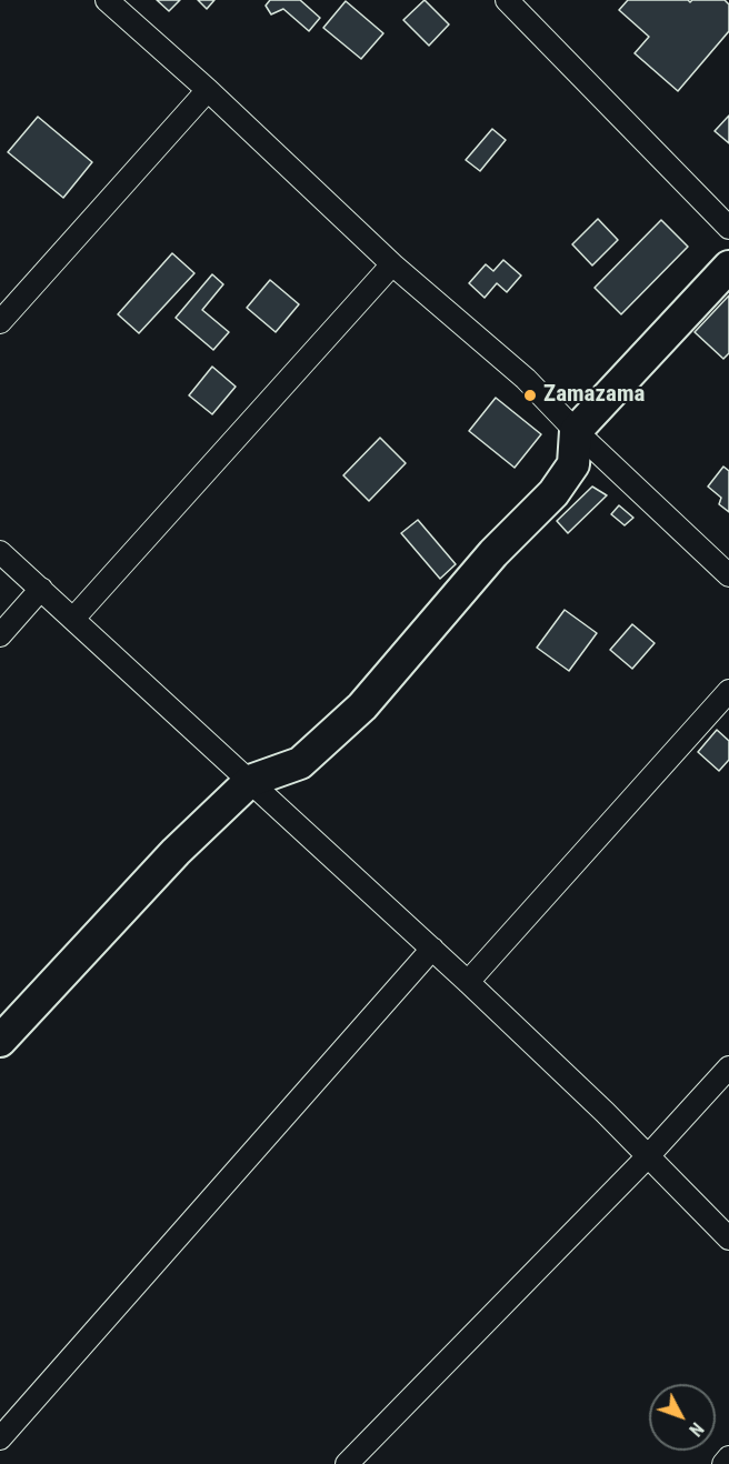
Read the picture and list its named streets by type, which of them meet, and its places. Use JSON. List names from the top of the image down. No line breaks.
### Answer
{"places":["Zamazama"],"north":"bottom right"}
